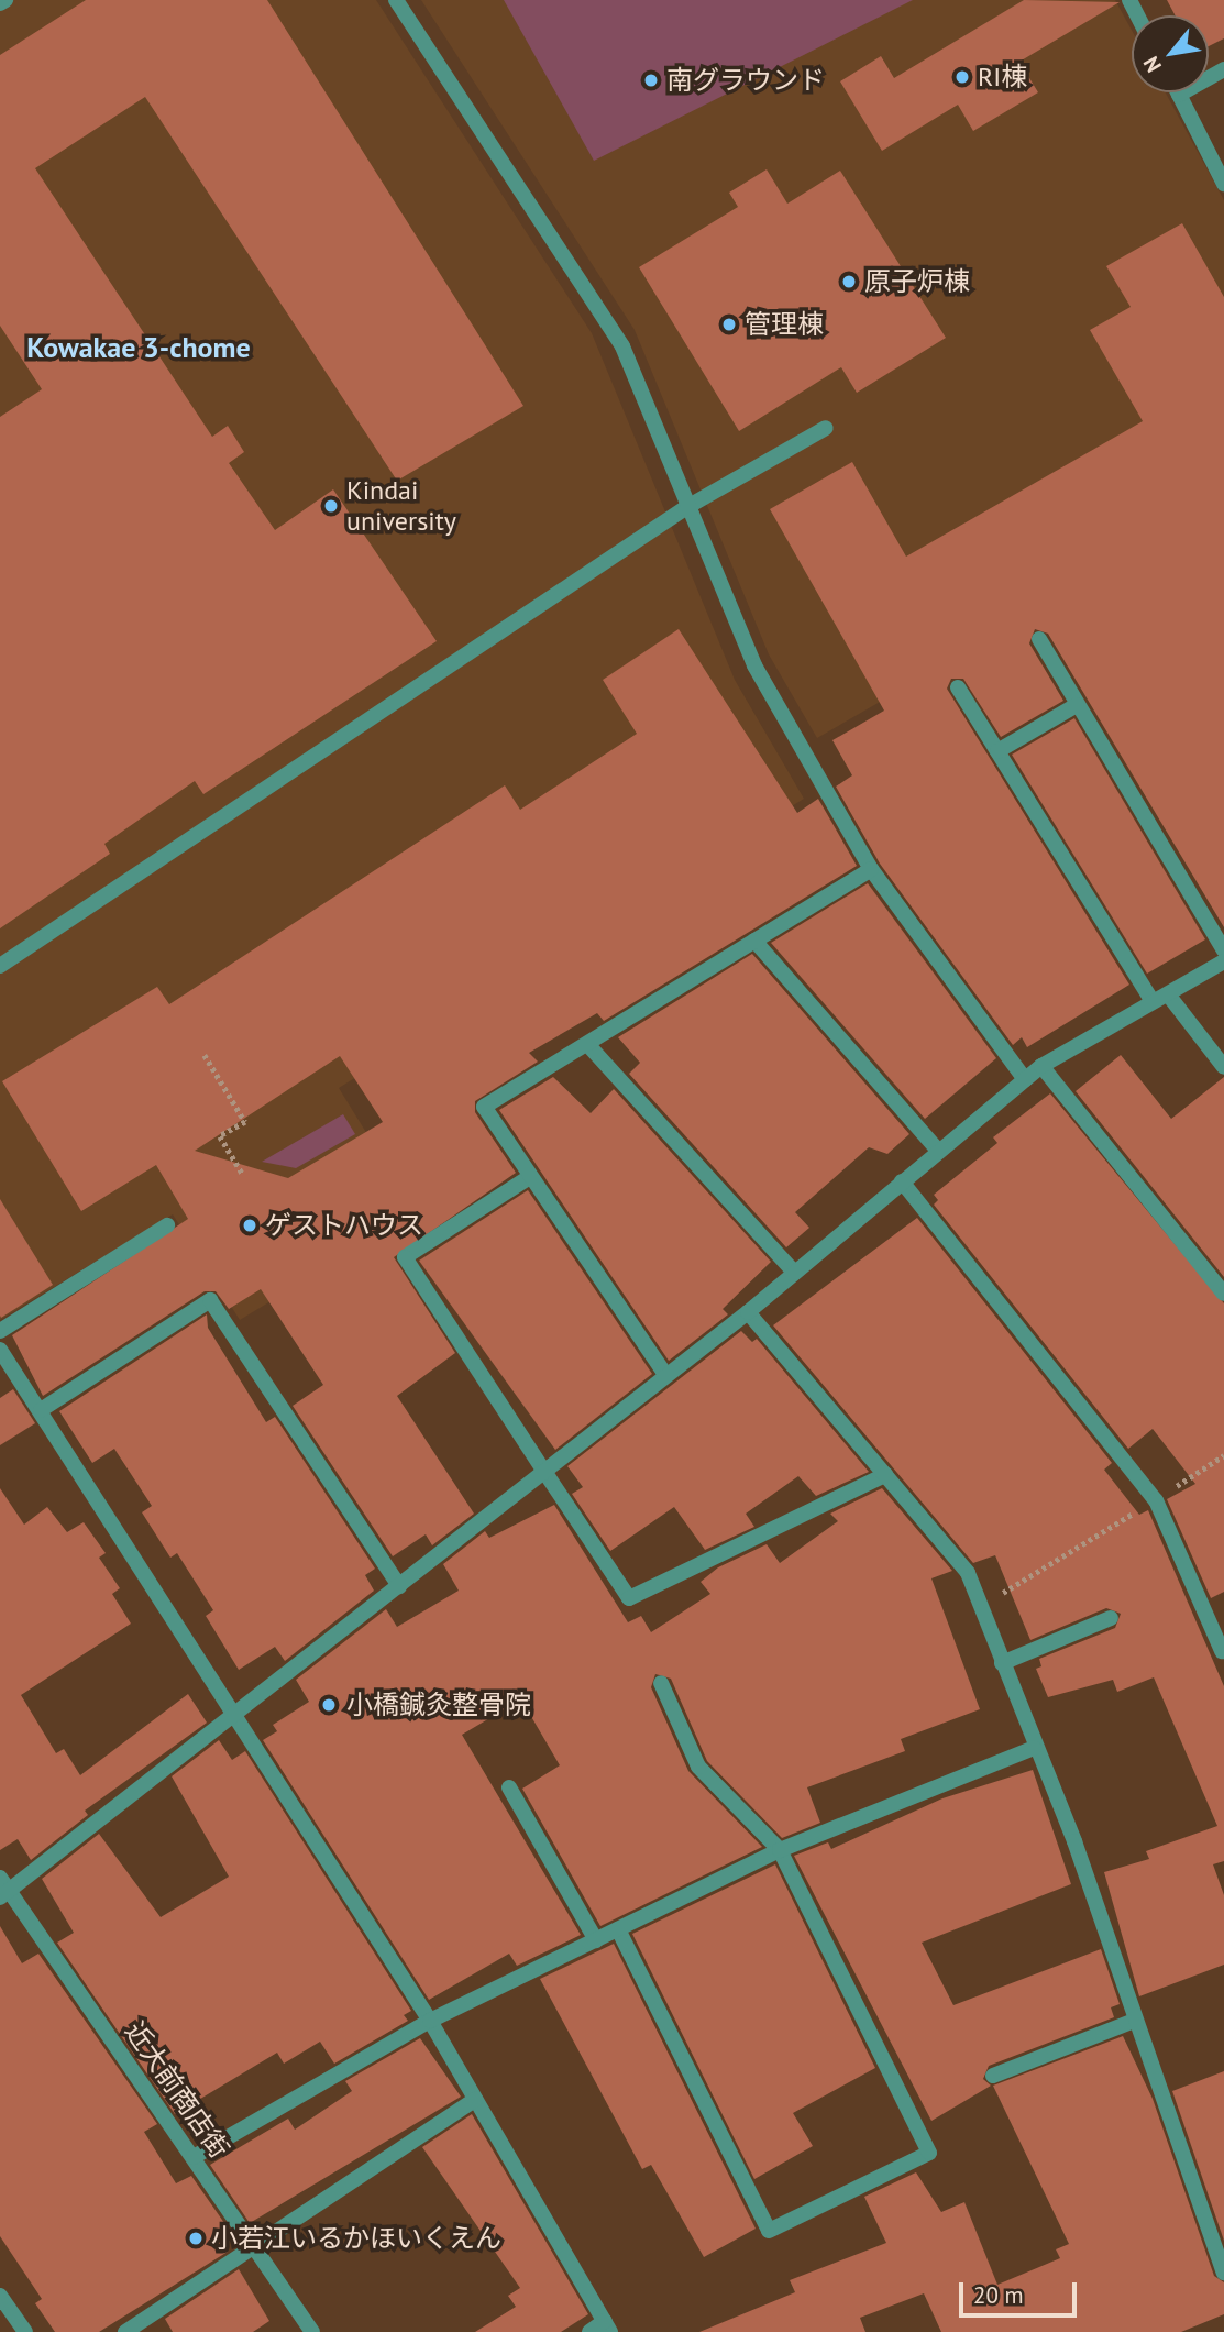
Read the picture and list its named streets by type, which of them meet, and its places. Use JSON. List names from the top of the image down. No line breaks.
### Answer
{"streets":{"street":["近大前商店街"]},"districts":["Kowakae 3-chome"],"places":["RI棟","南グラウンド","原子炉棟","管理棟","Kindai university","ゲストハウス","小橋鍼灸整骨院","小若江いるかほいくえん"],"scale_bar":"20 m","north":"bottom left"}
